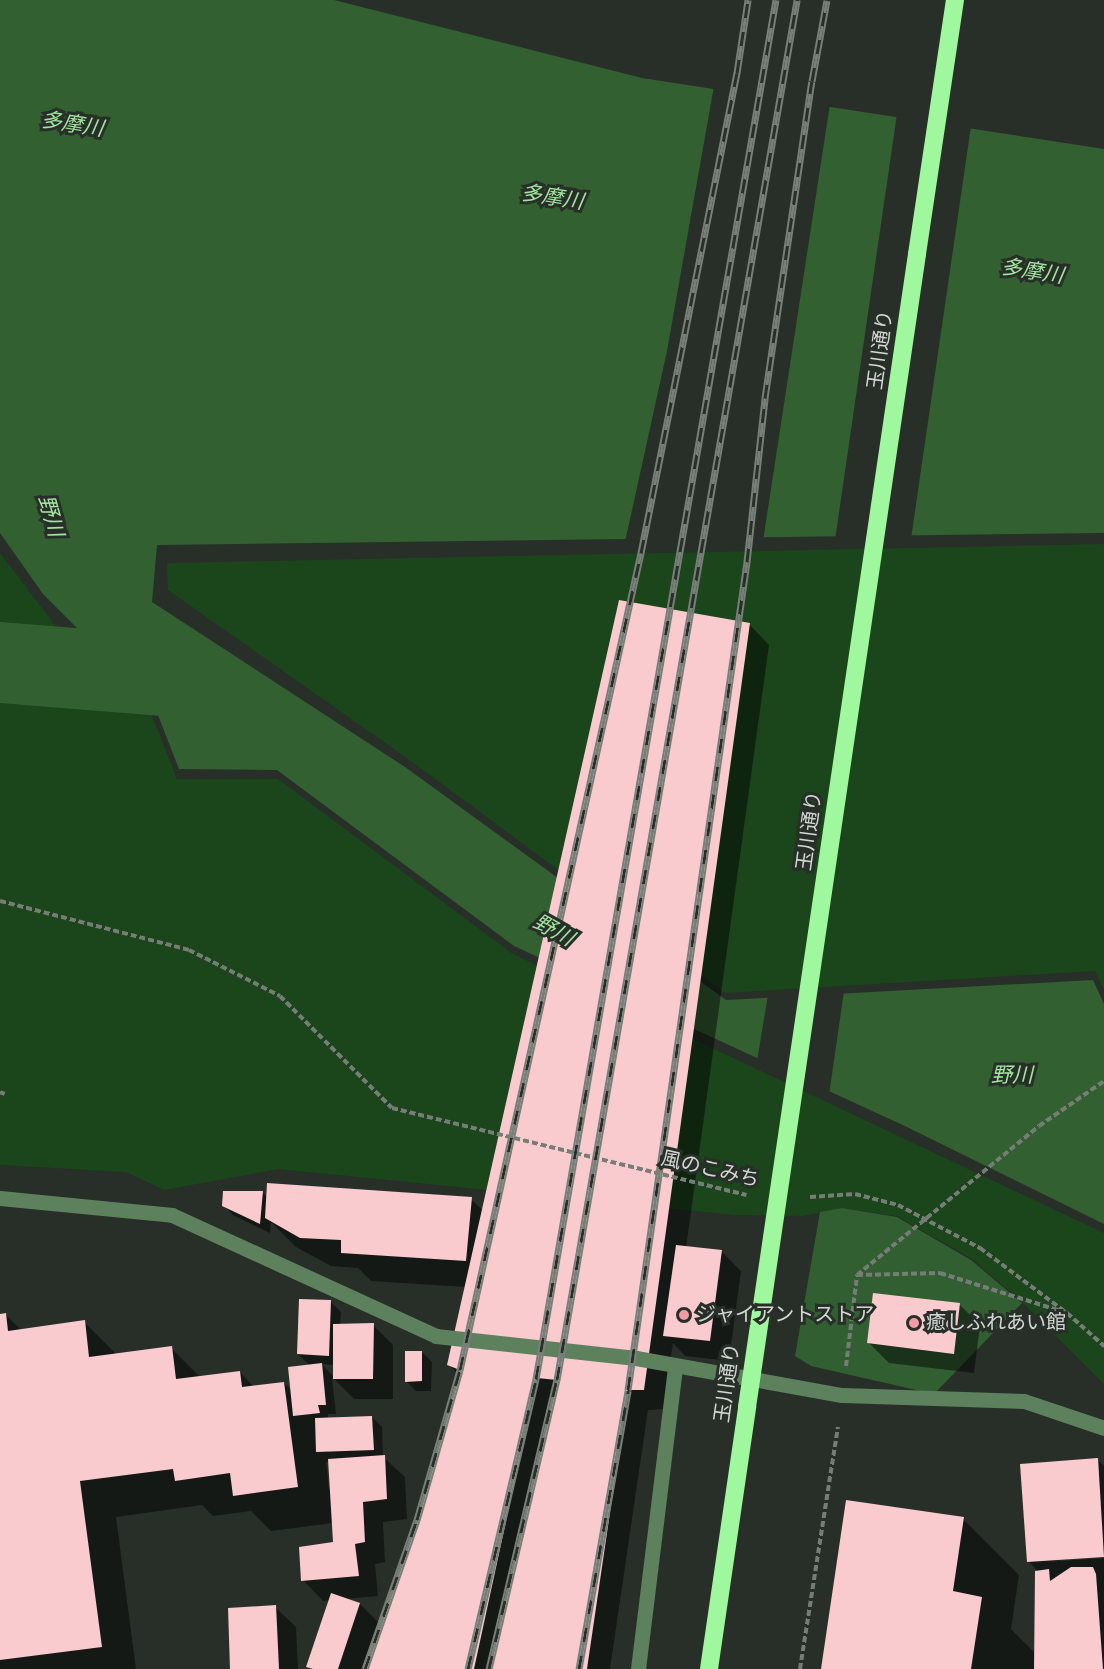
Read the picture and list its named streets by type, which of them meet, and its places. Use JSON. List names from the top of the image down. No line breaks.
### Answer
{"streets":{"highway":["玉川通り"],"path":["風のこみち"]},"water":["多摩川","野川"],"places":["ジャイアントストア","癒しふれあい館"]}
